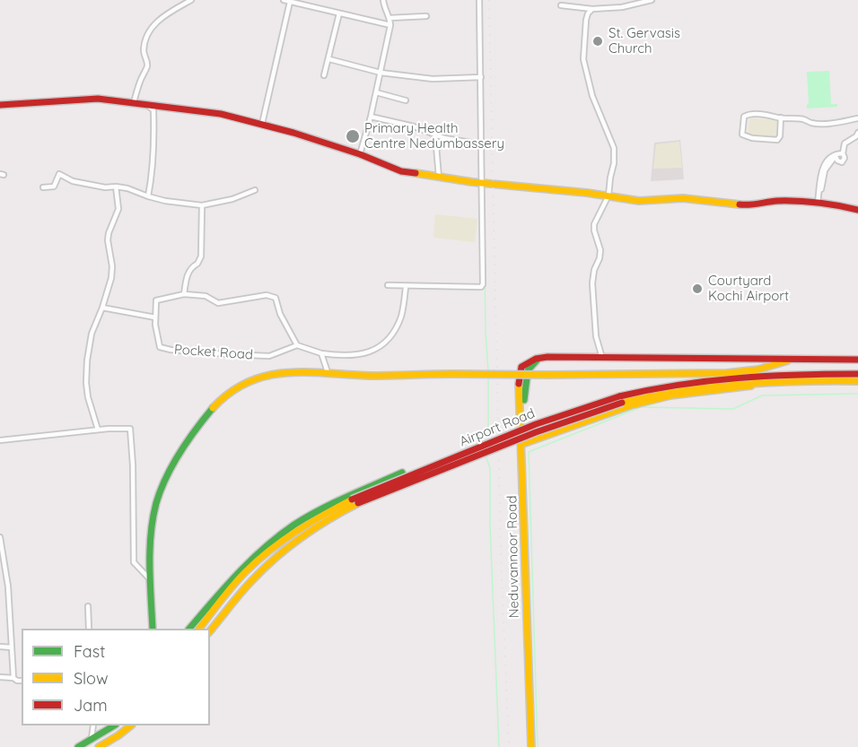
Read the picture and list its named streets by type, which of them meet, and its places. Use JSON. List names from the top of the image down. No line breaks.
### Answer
{"streets":{"main road":["Airport Road","Neduvannoor Road"],"street":["Pocket Road"]},"places":["St. Gervasis Church","Primary Health Centre Nedumbassery","Courtyard Kochi Airport"],"legend":["Fast","Slow","Jam"]}
